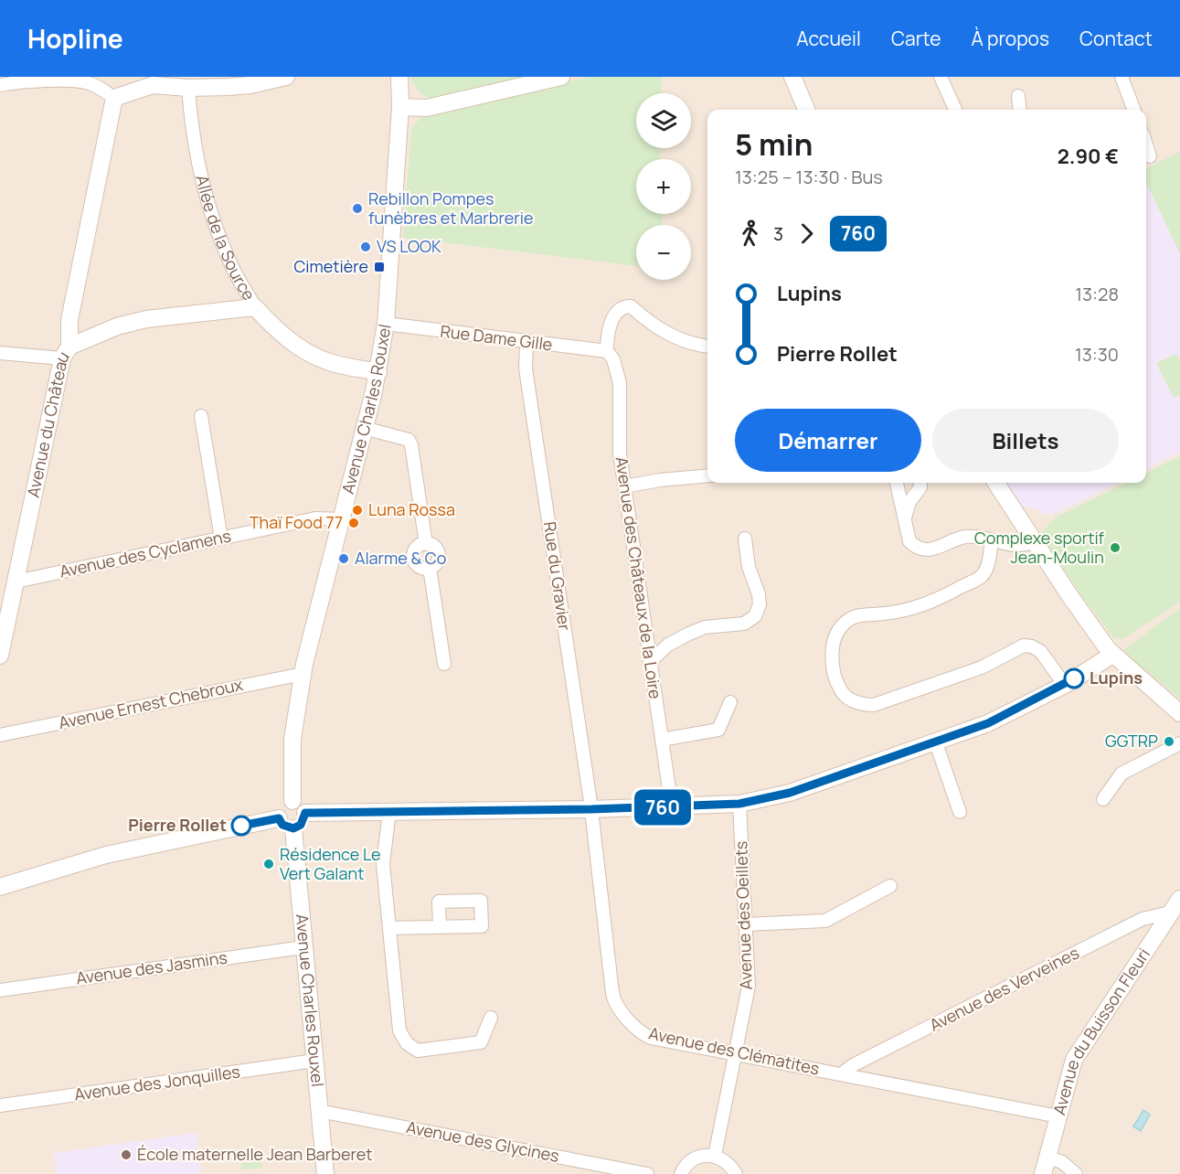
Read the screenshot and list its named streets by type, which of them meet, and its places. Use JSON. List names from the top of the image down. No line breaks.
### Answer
{"streets":{"street":["Allée de la Source","Rue Dame Gille","Avenue Charles Rouxel","Avenue du Château","Avenue des Cyclamens","Rue du Gravier","Avenue des Châteaux de la Loire","Avenue Ernest Chebroux","Avenue des Oeillets","Avenue des Jasmins","Avenue des Verveines","Avenue du Buisson Fleuri","Avenue des Clématites","Avenue des Jonquilles","Avenue des Glycines"]},"crossings":[["Allée de la Source","Avenue Charles Rouxel"],["Rue Dame Gille","Avenue Charles Rouxel"],["Rue Dame Gille","Rue du Gravier"],["Rue Dame Gille","Avenue des Châteaux de la Loire"],["Avenue Charles Rouxel","Avenue des Cyclamens"],["Avenue Charles Rouxel","Avenue Ernest Chebroux"],["Avenue Charles Rouxel","Avenue des Jasmins"],["Avenue Charles Rouxel","Avenue des Jonquilles"],["Avenue Charles Rouxel","Avenue des Glycines"],["Avenue du Château","Avenue des Cyclamens"],["Rue du Gravier","Avenue des Clématites"],["Avenue des Oeillets","Avenue des Clématites"],["Avenue des Verveines","Avenue du Buisson Fleuri"],["Avenue des Verveines","Avenue des Clématites"],["Avenue du Buisson Fleuri","Avenue des Clématites"]],"places":{"other":["Rebillon Pompes funèbres et Marbrerie","VS LOOK","Luna Rossa","Thaï Food 77","Complexe sportif Jean-Moulin","Alarme & Co","Lupins","GGTRP","Pierre Rollet","Résidence Le Vert Galant","École maternelle Jean Barberet"],"transit":["Cimetière"]},"lines":["bus line 760"],"page":{"header":"Hopline","nav":["Accueil","Carte","À propos","Contact"],"on_map":"760","map_buttons":["+","−"],"heading":["5 min","13:25 – 13:30 · Bus","2.90 €"],"legs":["3","760"],"list":[{"name":"Lupins","value":"13:28"},{"name":"Pierre Rollet","value":"13:30"}],"buttons":["Démarrer","Billets"]}}
